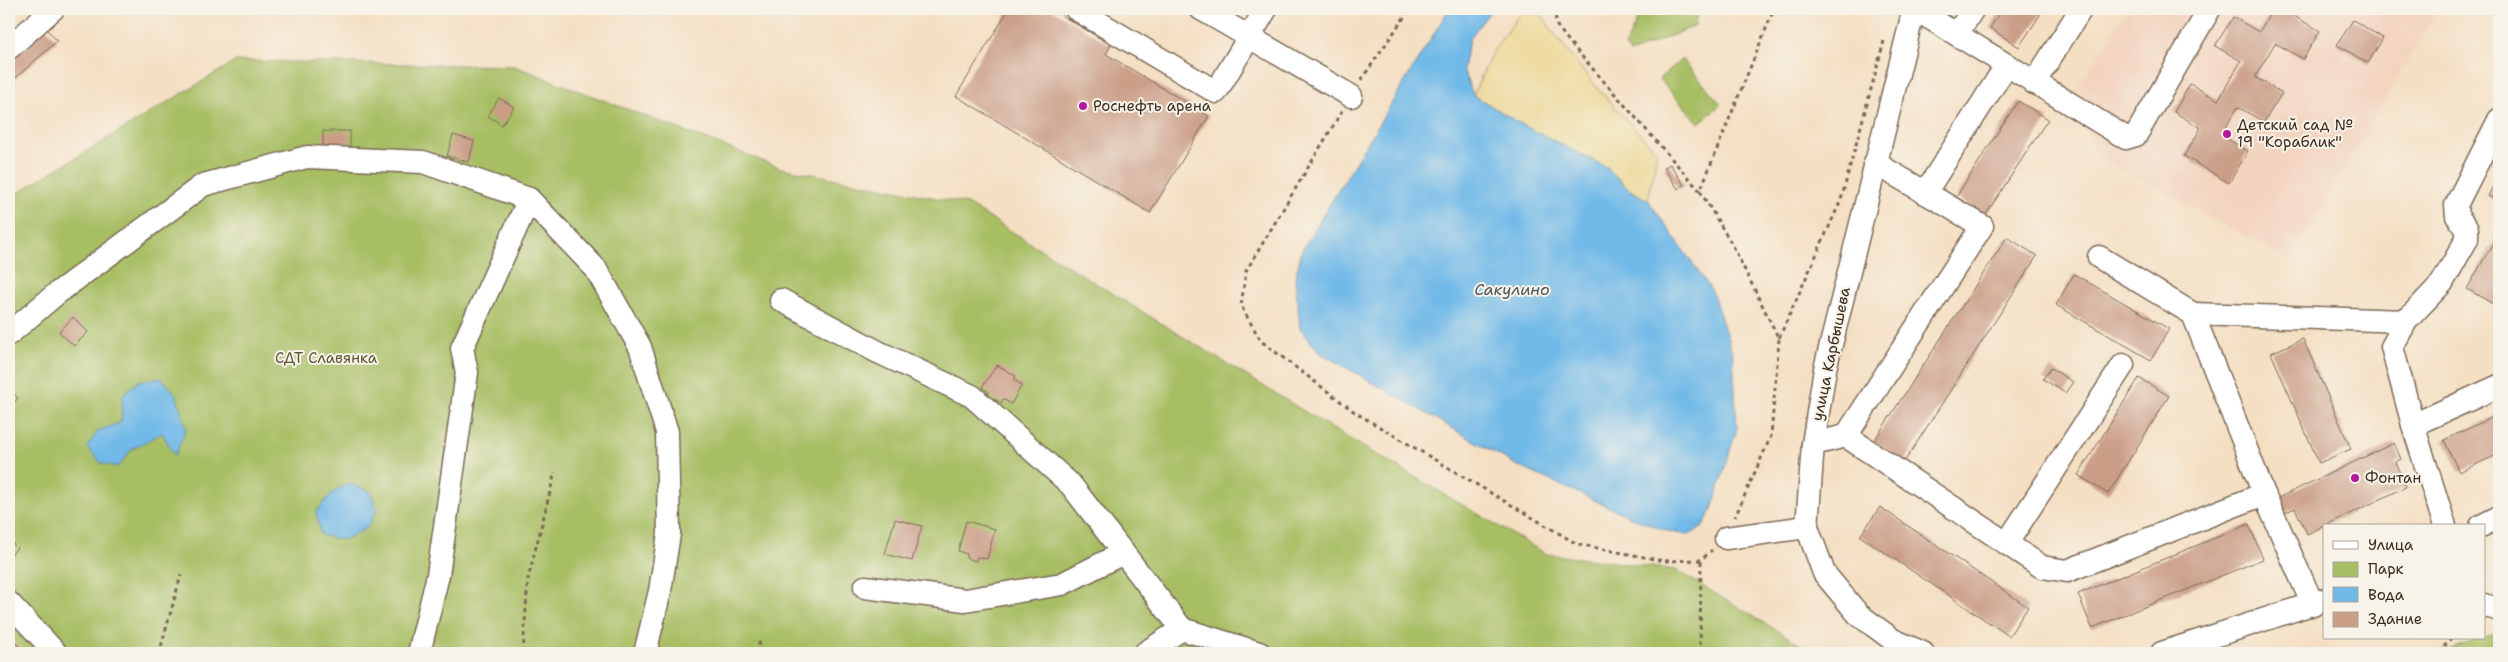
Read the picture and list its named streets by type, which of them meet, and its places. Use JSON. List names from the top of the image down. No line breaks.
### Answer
{"streets":{"street":["улица Карбышева"]},"water":["Сакулино"],"parks":["СДТ Славянка"],"places":["Роснефть арена","Детский сад № 19 \"Кораблик\"","Фонтан"],"legend":["Улица","Парк","Вода","Здание"]}
